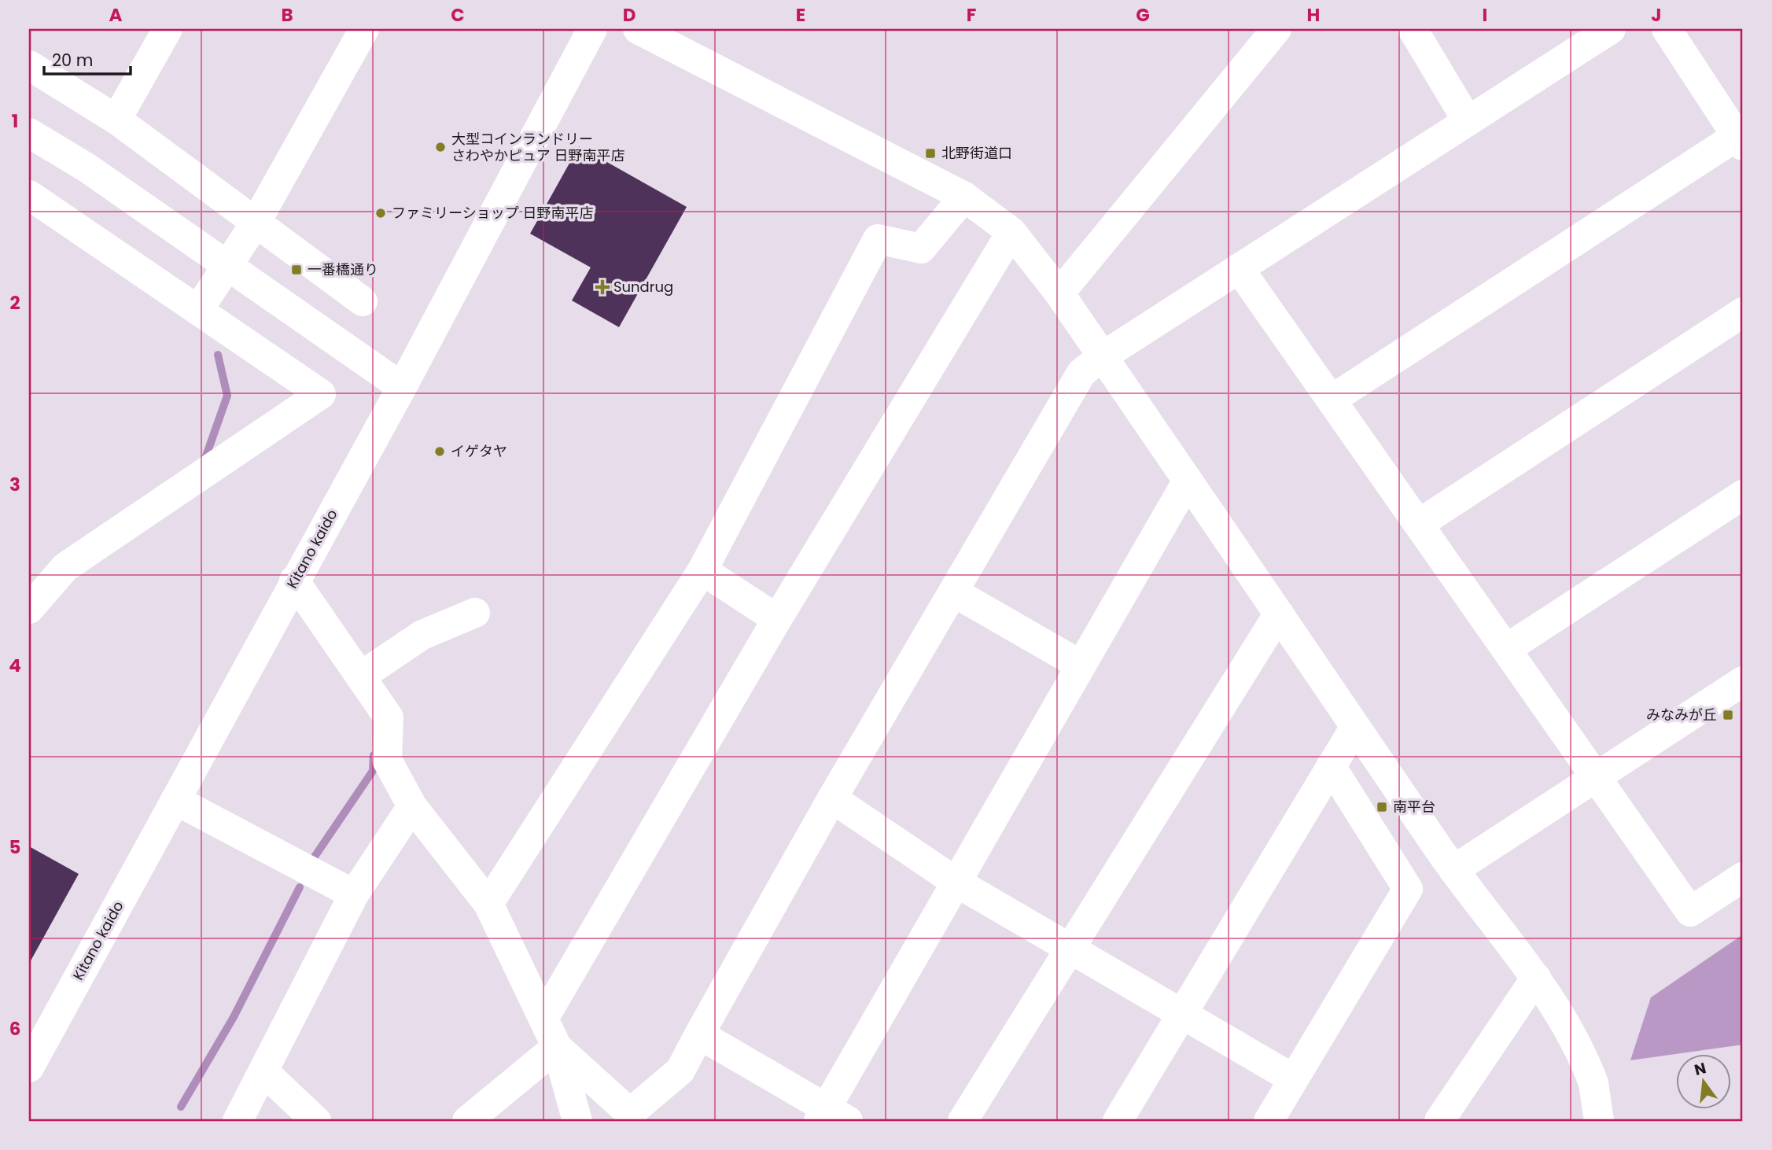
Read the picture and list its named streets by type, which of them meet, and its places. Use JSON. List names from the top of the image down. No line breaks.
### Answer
{"streets":{"street":["Kitano kaido"]},"places":{"other":["大型コインランドリー さわやかピュア 日野南平店","ファミリーショップ 日野南平店","イゲタヤ"],"transit":["北野街道口","一番橋通り","みなみが丘","南平台"],"health":["Sundrug"]},"scale_bar":"20 m","north":"top","grid":{"columns":["A","B","C","D","E","F","G","H","I","J"],"rows":["1","2","3","4","5","6"]}}
